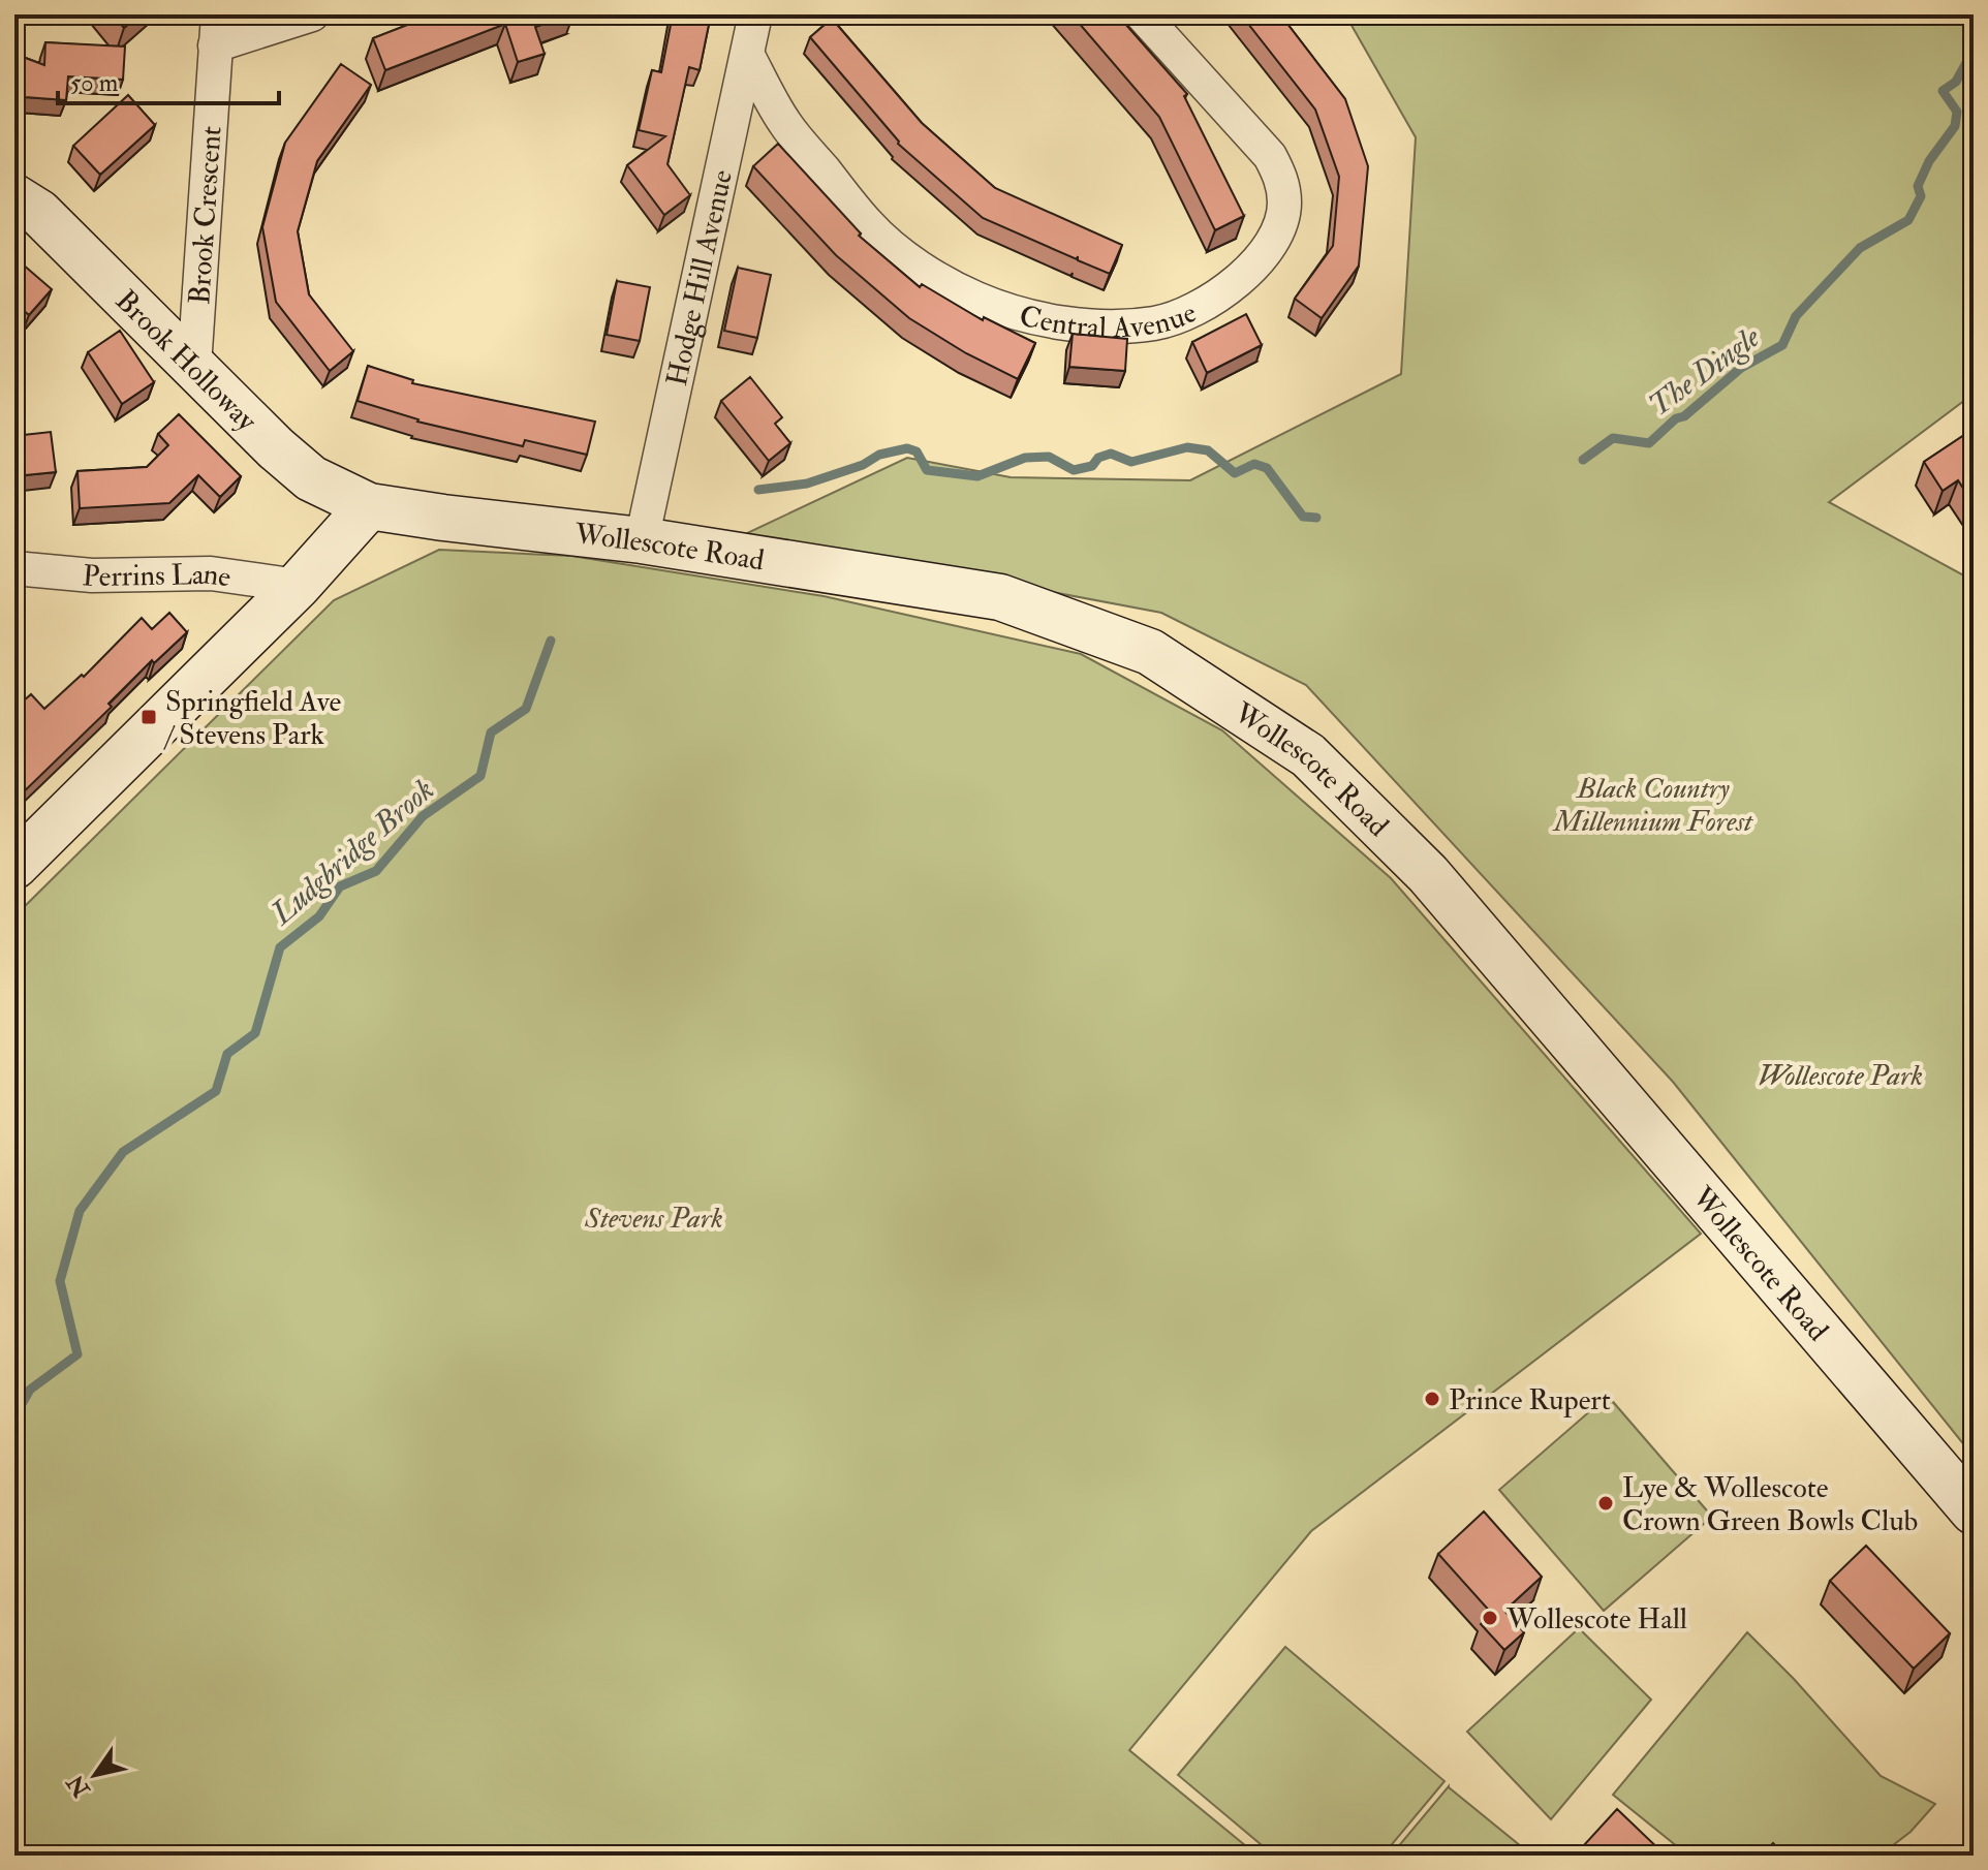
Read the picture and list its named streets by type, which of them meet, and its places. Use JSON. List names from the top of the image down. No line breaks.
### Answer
{"streets":{"street":["Brook Crescent","Hodge Hill Avenue","Central Avenue","Brook Holloway","Wollescote Road","Perrins Lane"]},"crossings":[["Brook Crescent","Brook Holloway"],["Hodge Hill Avenue","Central Avenue"],["Hodge Hill Avenue","Wollescote Road"],["Brook Holloway","Wollescote Road"]],"water":["The Dingle","Ludgbridge Brook"],"parks":["Black Country Millennium Forest","Wollescote Park","Stevens Park"],"places":{"transit":["Springfield Ave / Stevens Park"],"other":["Prince Rupert","Lye & Wollescote Crown Green Bowls Club","Wollescote Hall"]},"scale_bar":"50 m","north":"bottom left"}
